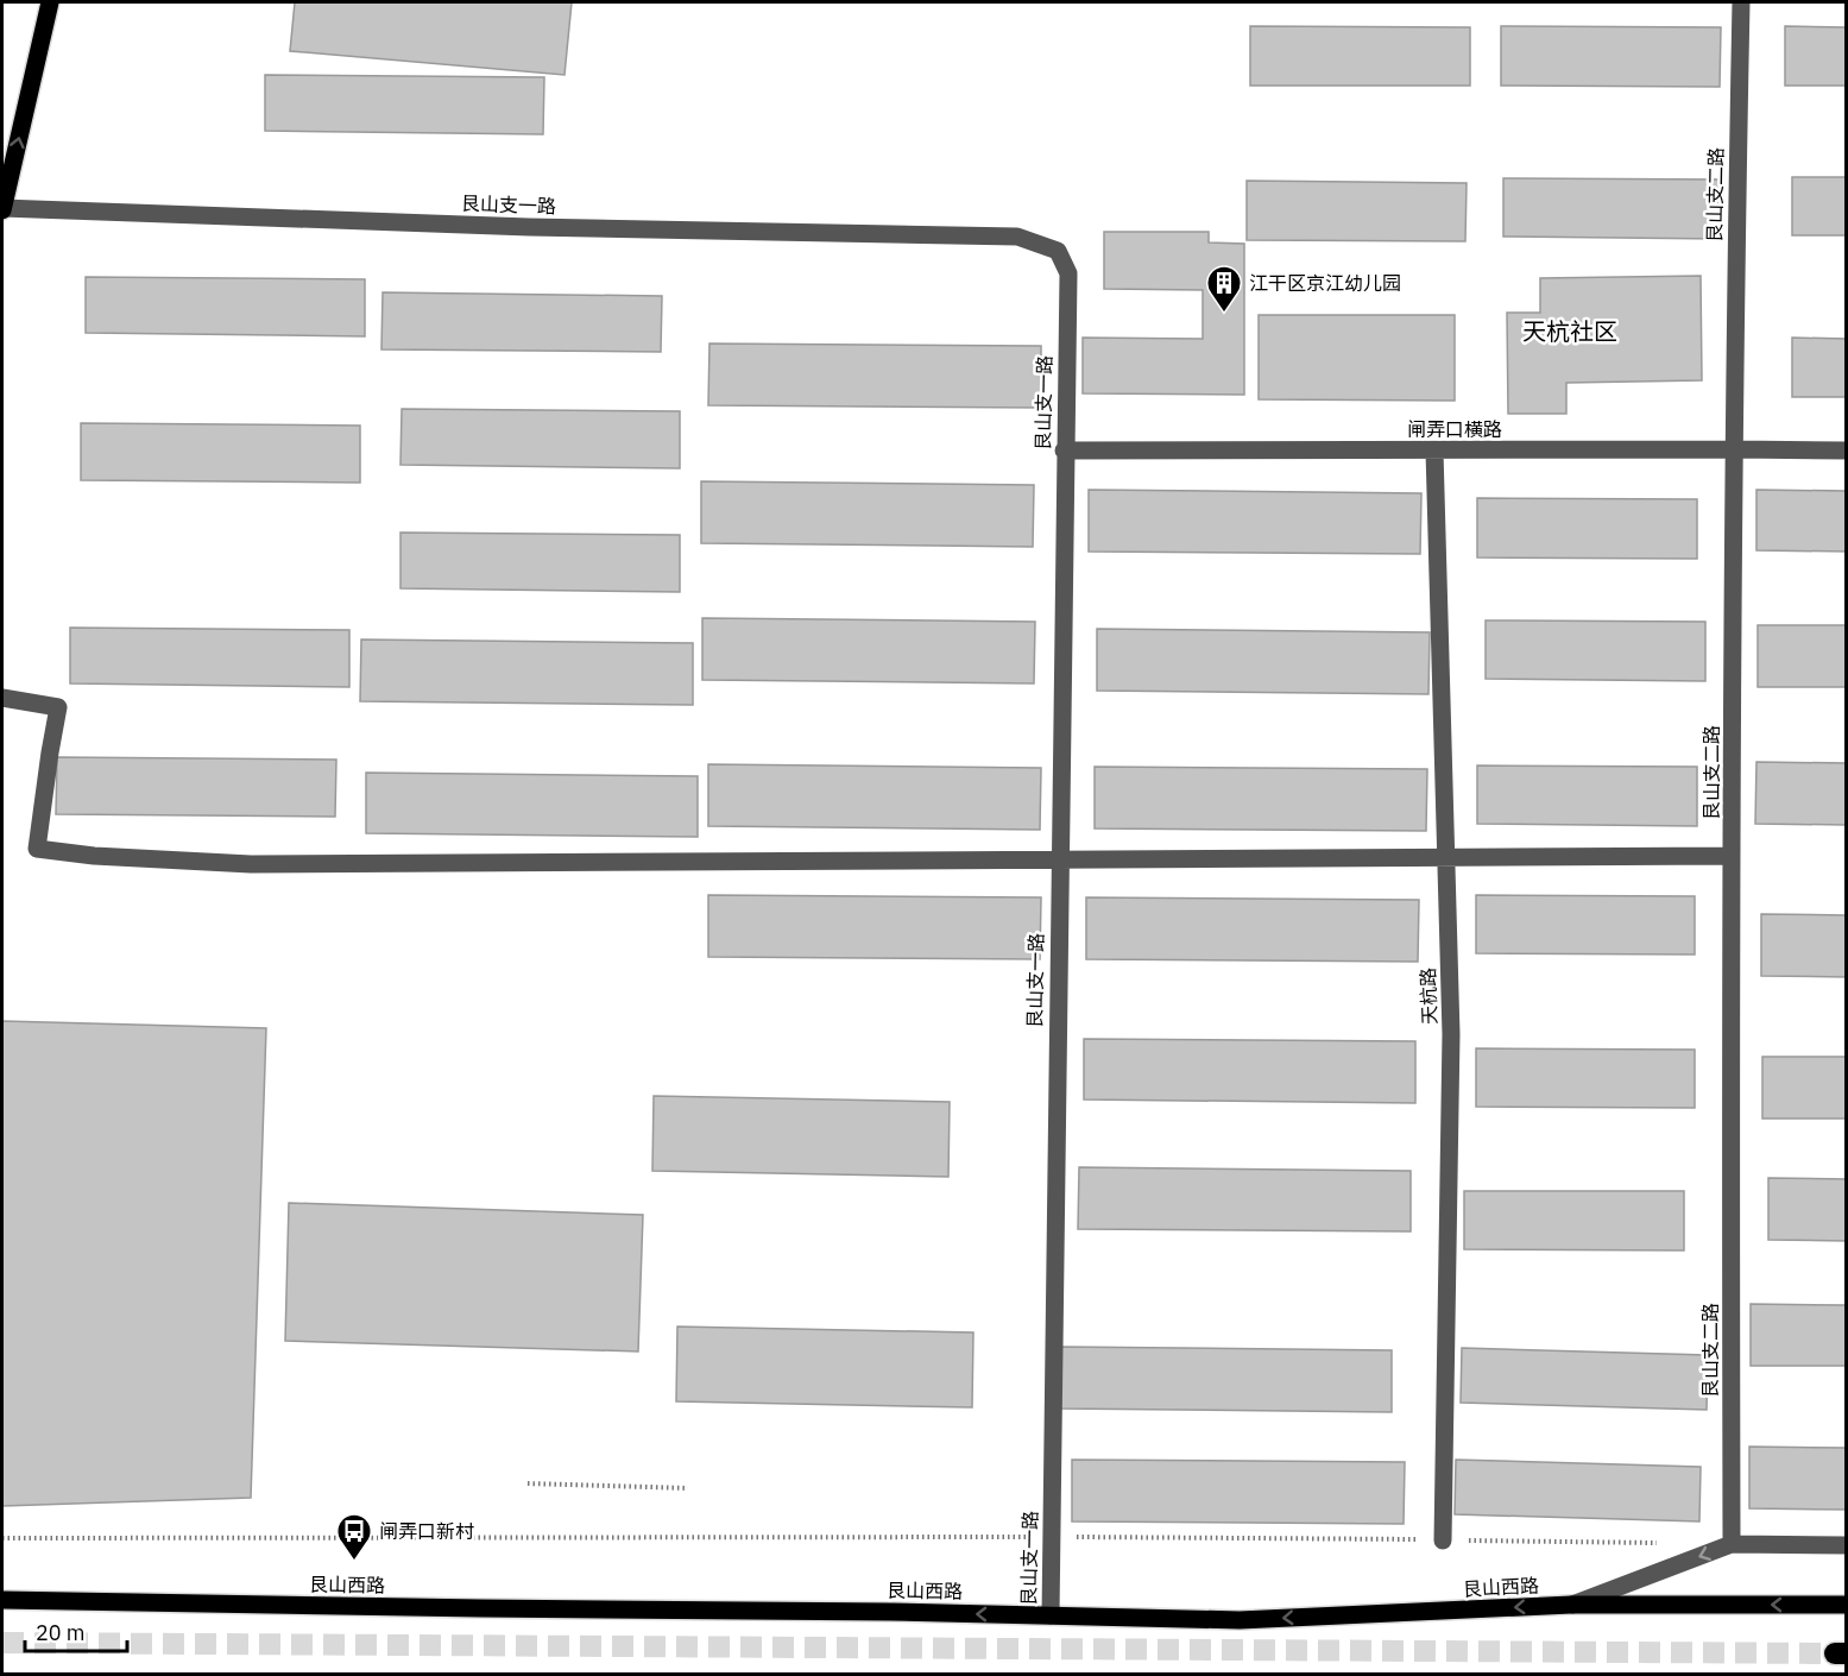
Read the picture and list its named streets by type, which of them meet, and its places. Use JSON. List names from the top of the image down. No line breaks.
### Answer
{"streets":{"main road":["艮山西路"],"street":["艮山支二路","艮山支一路","闸弄口横路","天杭路"]},"crossings":[["艮山支二路","闸弄口横路"],["艮山支一路","闸弄口横路"],["艮山支一路","艮山西路"],["闸弄口横路","天杭路"]],"one_way":["艮山西路"],"districts":["天杭社区"],"places":{"building":["江干区京江幼儿园"],"bus stop":["闸弄口新村"]},"scale_bar":"20 m"}
